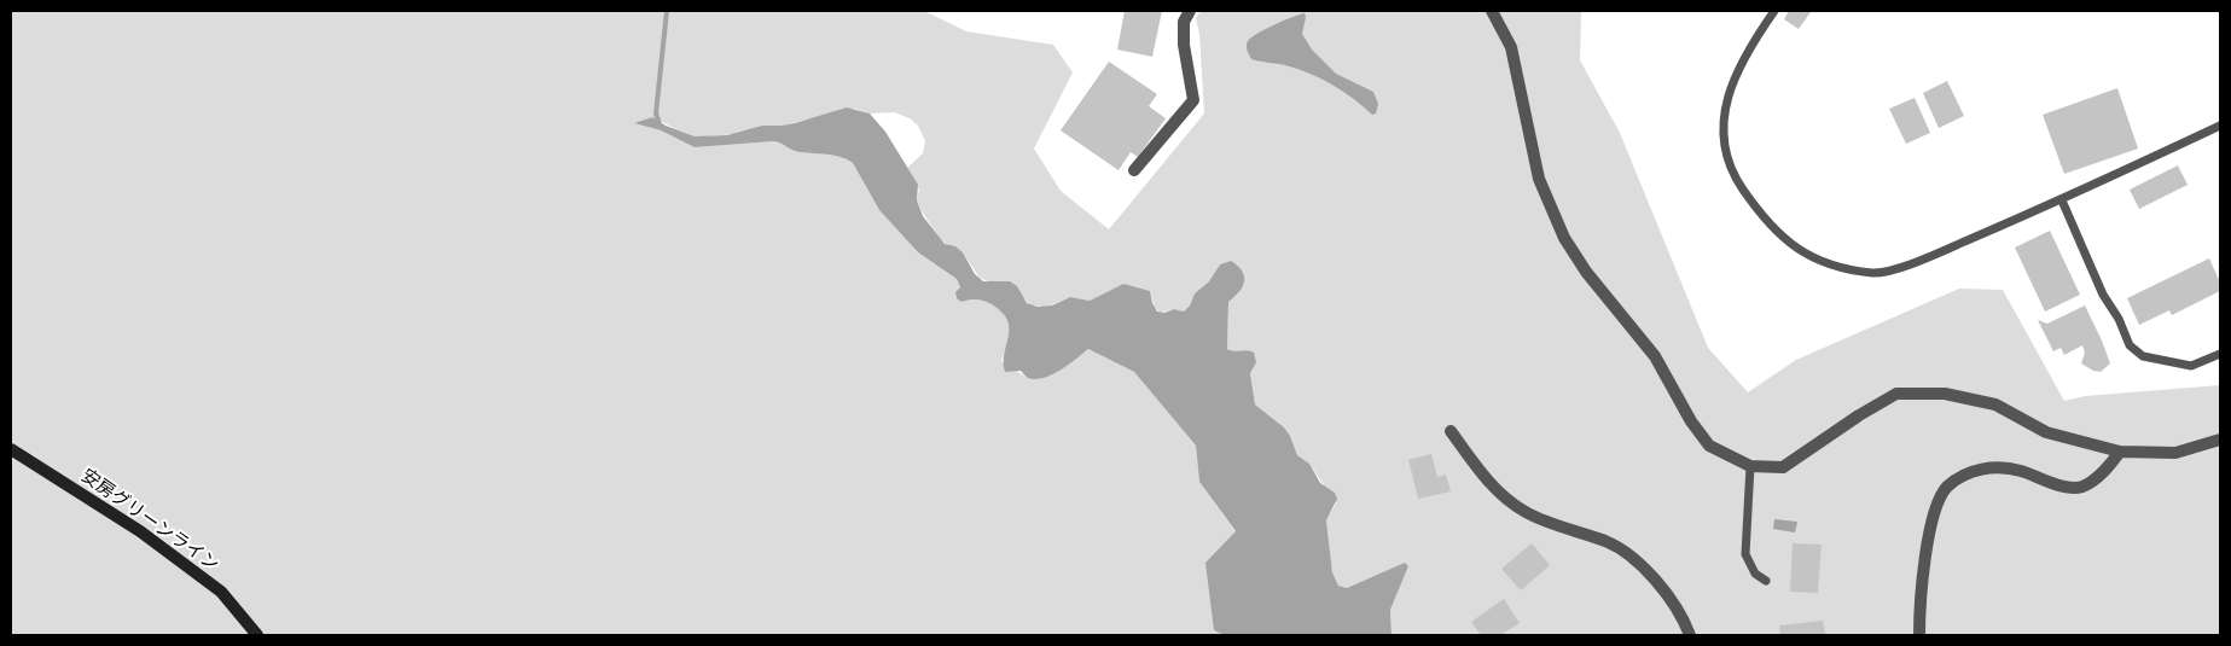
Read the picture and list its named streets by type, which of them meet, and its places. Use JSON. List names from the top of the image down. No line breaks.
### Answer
{"streets":{"street":["安房グリーンライン"]}}
